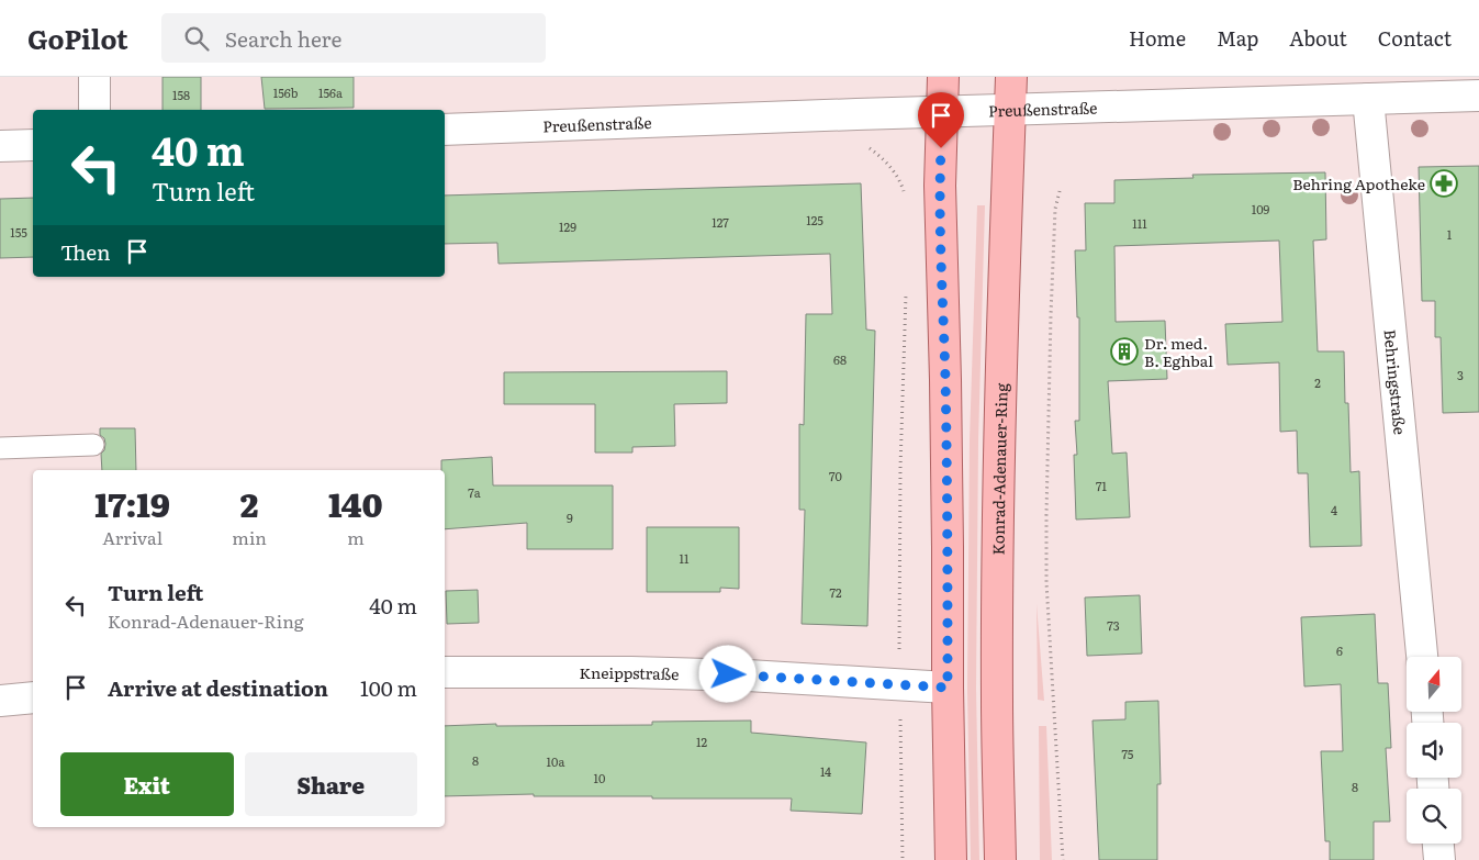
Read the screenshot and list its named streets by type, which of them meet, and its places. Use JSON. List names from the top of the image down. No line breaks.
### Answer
{"streets":{"main road":["Konrad-Adenauer-Ring"],"street":["Preußenstraße","Behringstraße","Kneippstraße"]},"crossings":[["Preußenstraße","Behringstraße"],["Preußenstraße","Konrad-Adenauer-Ring"]],"places":{"pharmacy":["Behring Apotheke"],"building":["Dr. med. B. Eghbal"]},"house_numbers":["156b","156a","158","109","125","127","111","129","155","1","68","3","2","70","71","7a","4","9","11","72","73","6","12","75","8","10a","14","10","8"],"north":"top","page":{"header":"GoPilot","search":"Search here","nav":["Home","Map","About","Contact"],"turn":["40 m","Turn left"],"then":"Then","eta":["17:19","Arrival","2","min","140","m"],"list":[{"name":"Turn left","note":"Konrad-Adenauer-Ring","value":"40 m"},{"name":"Arrive at destination","value":"100 m"}],"buttons":["Exit","Share"]}}
